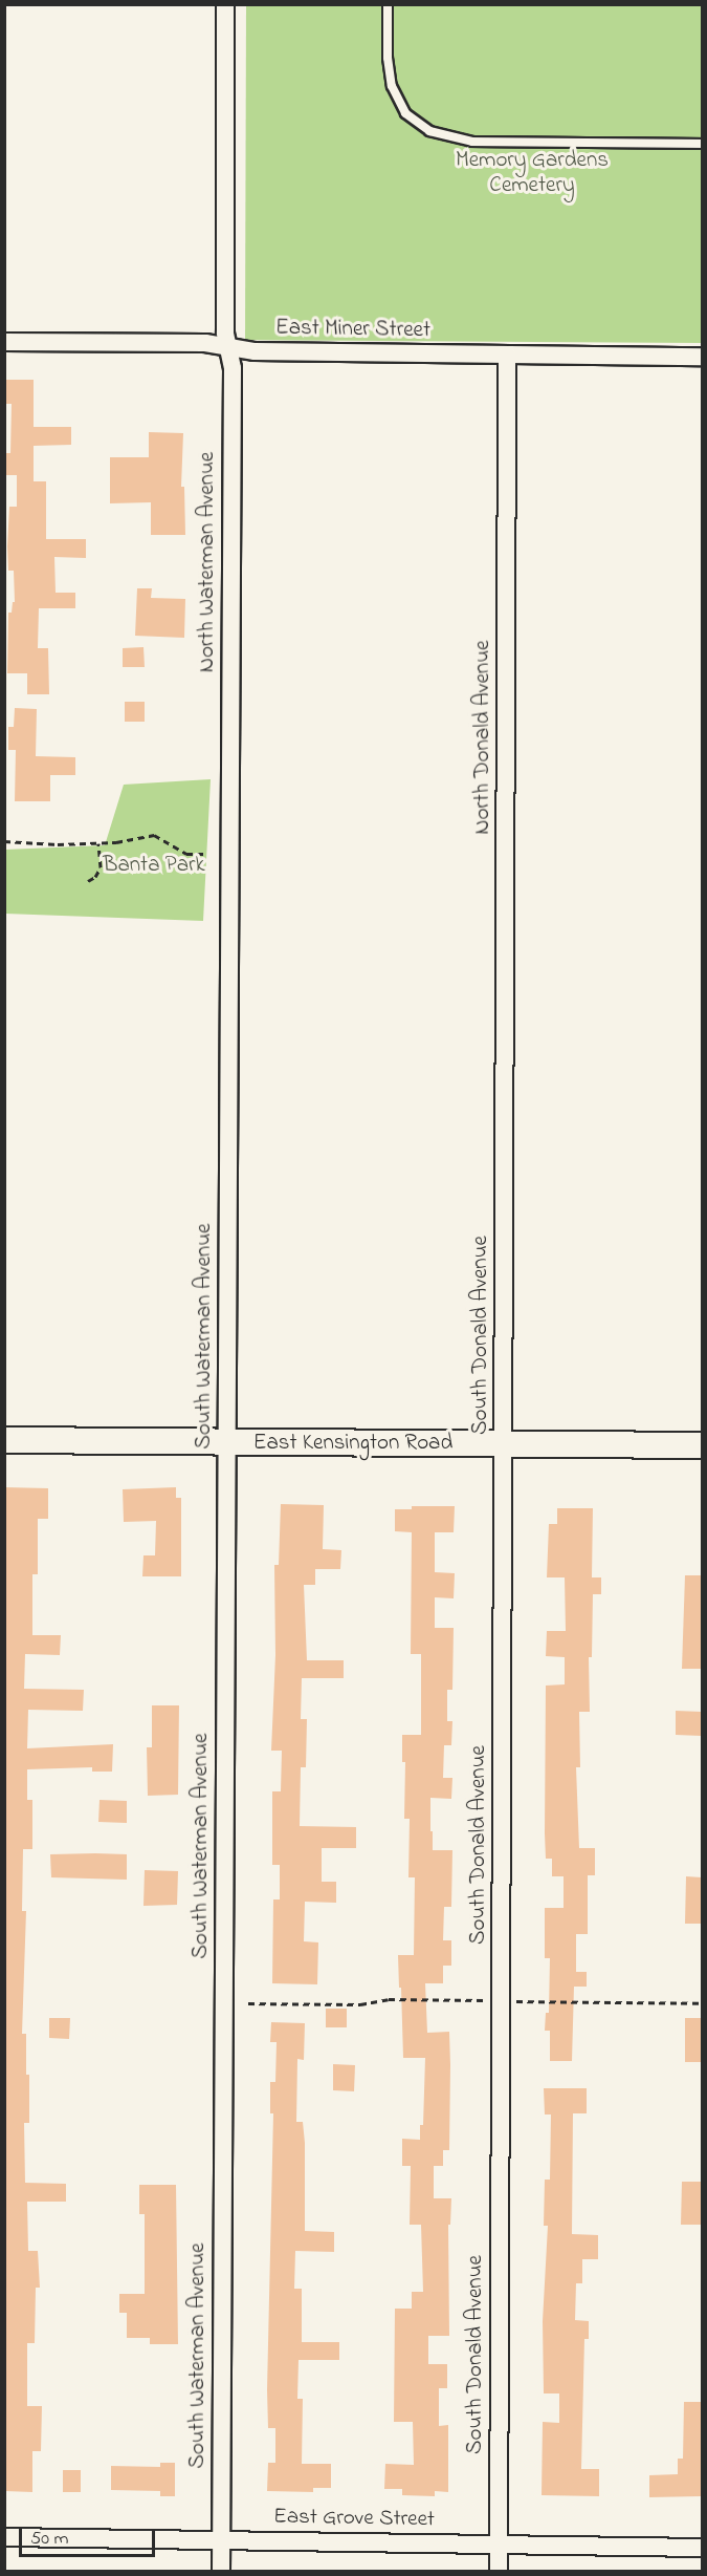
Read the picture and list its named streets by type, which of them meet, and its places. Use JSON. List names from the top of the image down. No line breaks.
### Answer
{"streets":{"main road":["East Kensington Road"],"street":["East Miner Street","North Waterman Avenue","North Donald Avenue","South Donald Avenue","South Waterman Avenue","East Grove Street"]},"crossings":[["East Miner Street","North Waterman Avenue"],["East Miner Street","North Donald Avenue"],["North Waterman Avenue","South Waterman Avenue"],["North Donald Avenue","South Donald Avenue"],["South Donald Avenue","East Kensington Road"],["South Donald Avenue","East Grove Street"],["South Waterman Avenue","East Kensington Road"],["South Waterman Avenue","East Grove Street"]],"parks":["Memory Gardens Cemetery","Banta Park"],"scale_bar":"50 m"}
